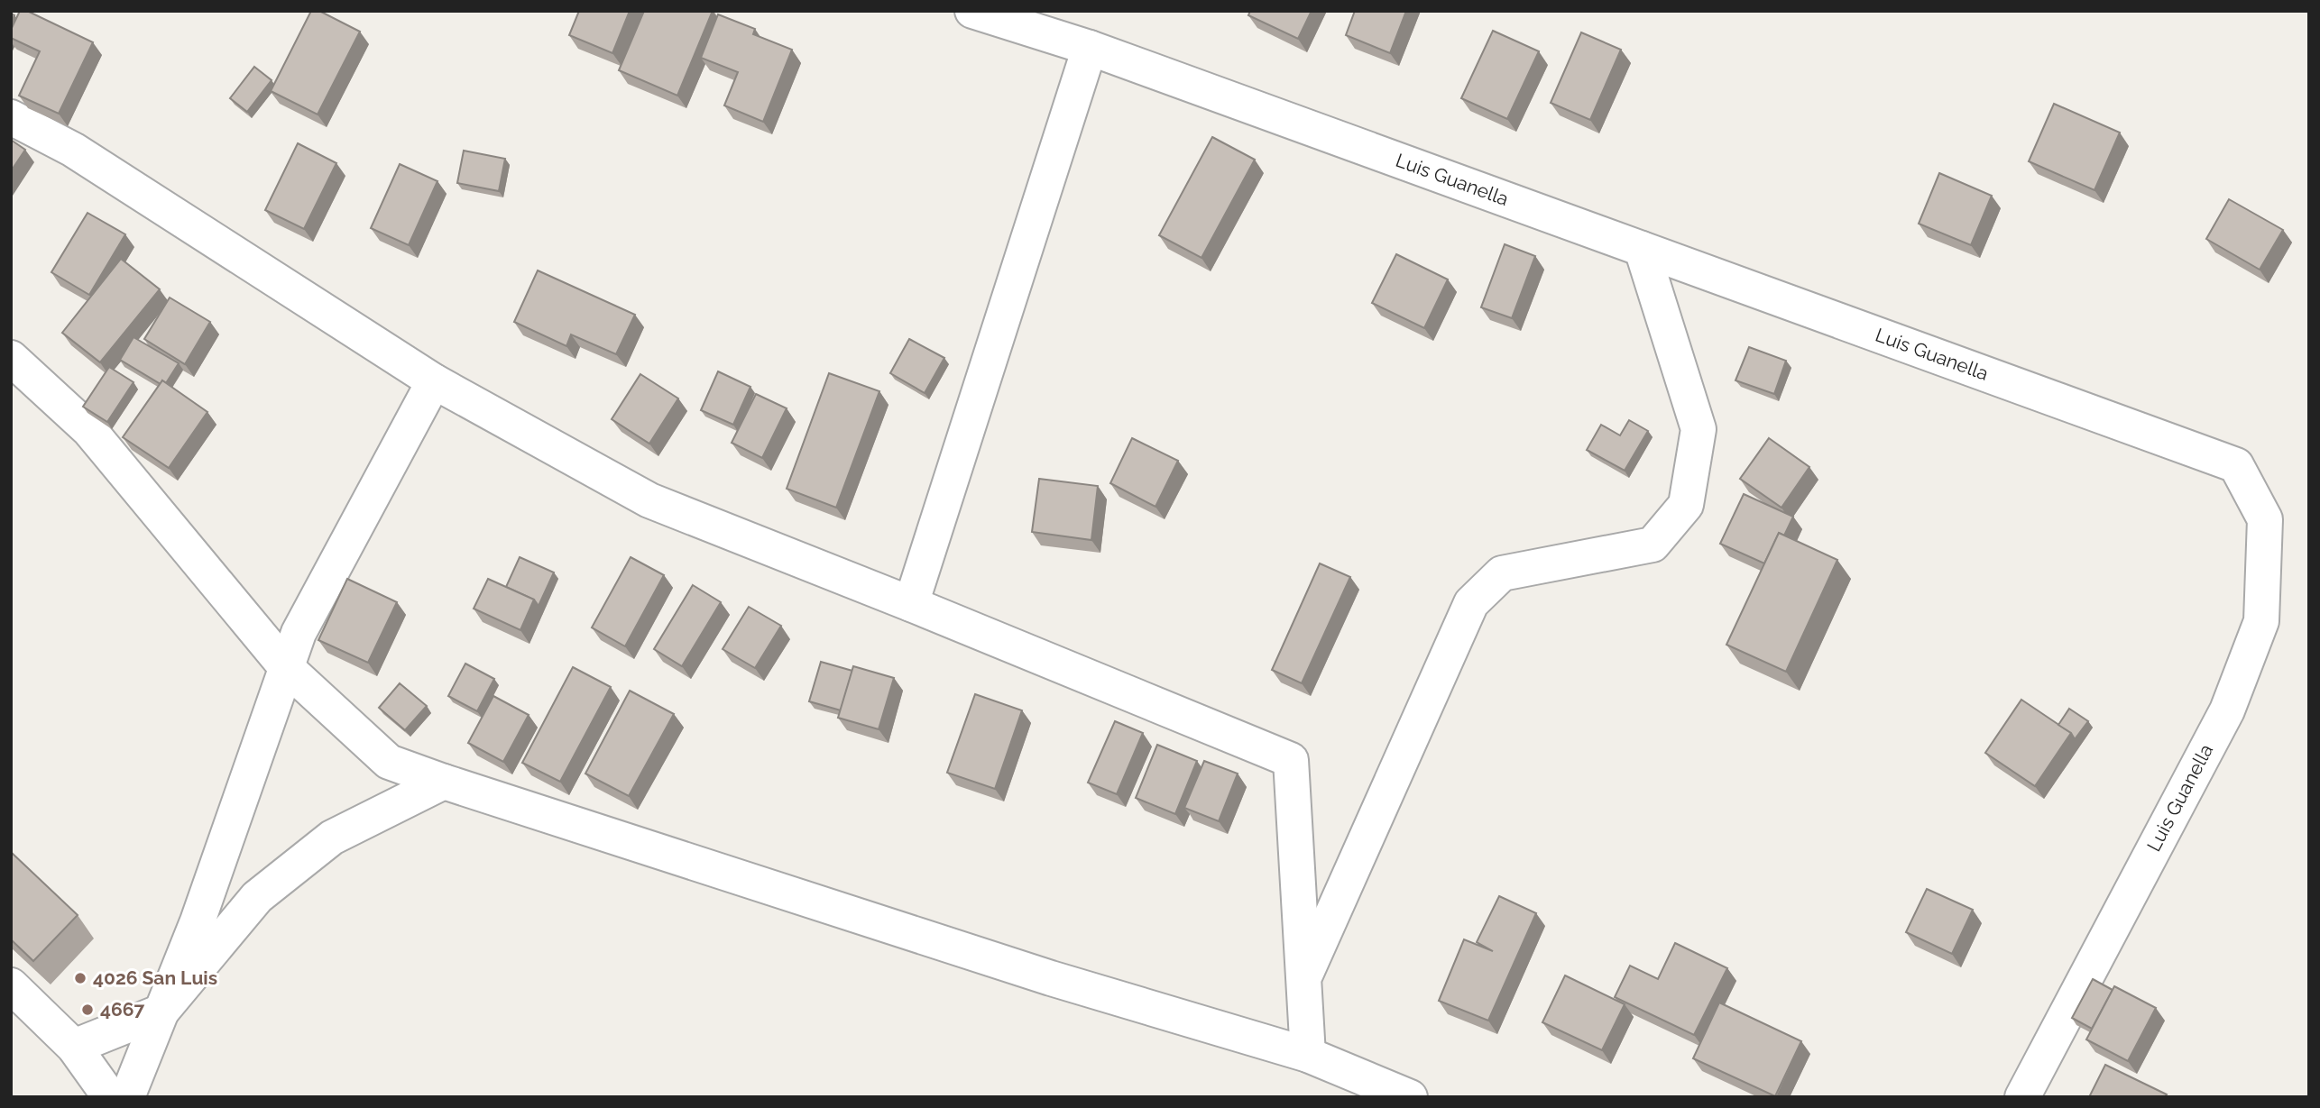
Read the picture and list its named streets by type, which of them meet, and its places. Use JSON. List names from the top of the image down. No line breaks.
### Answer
{"streets":{"street":["Luis Guanella"]},"places":["4026 San Luis","4667"]}
